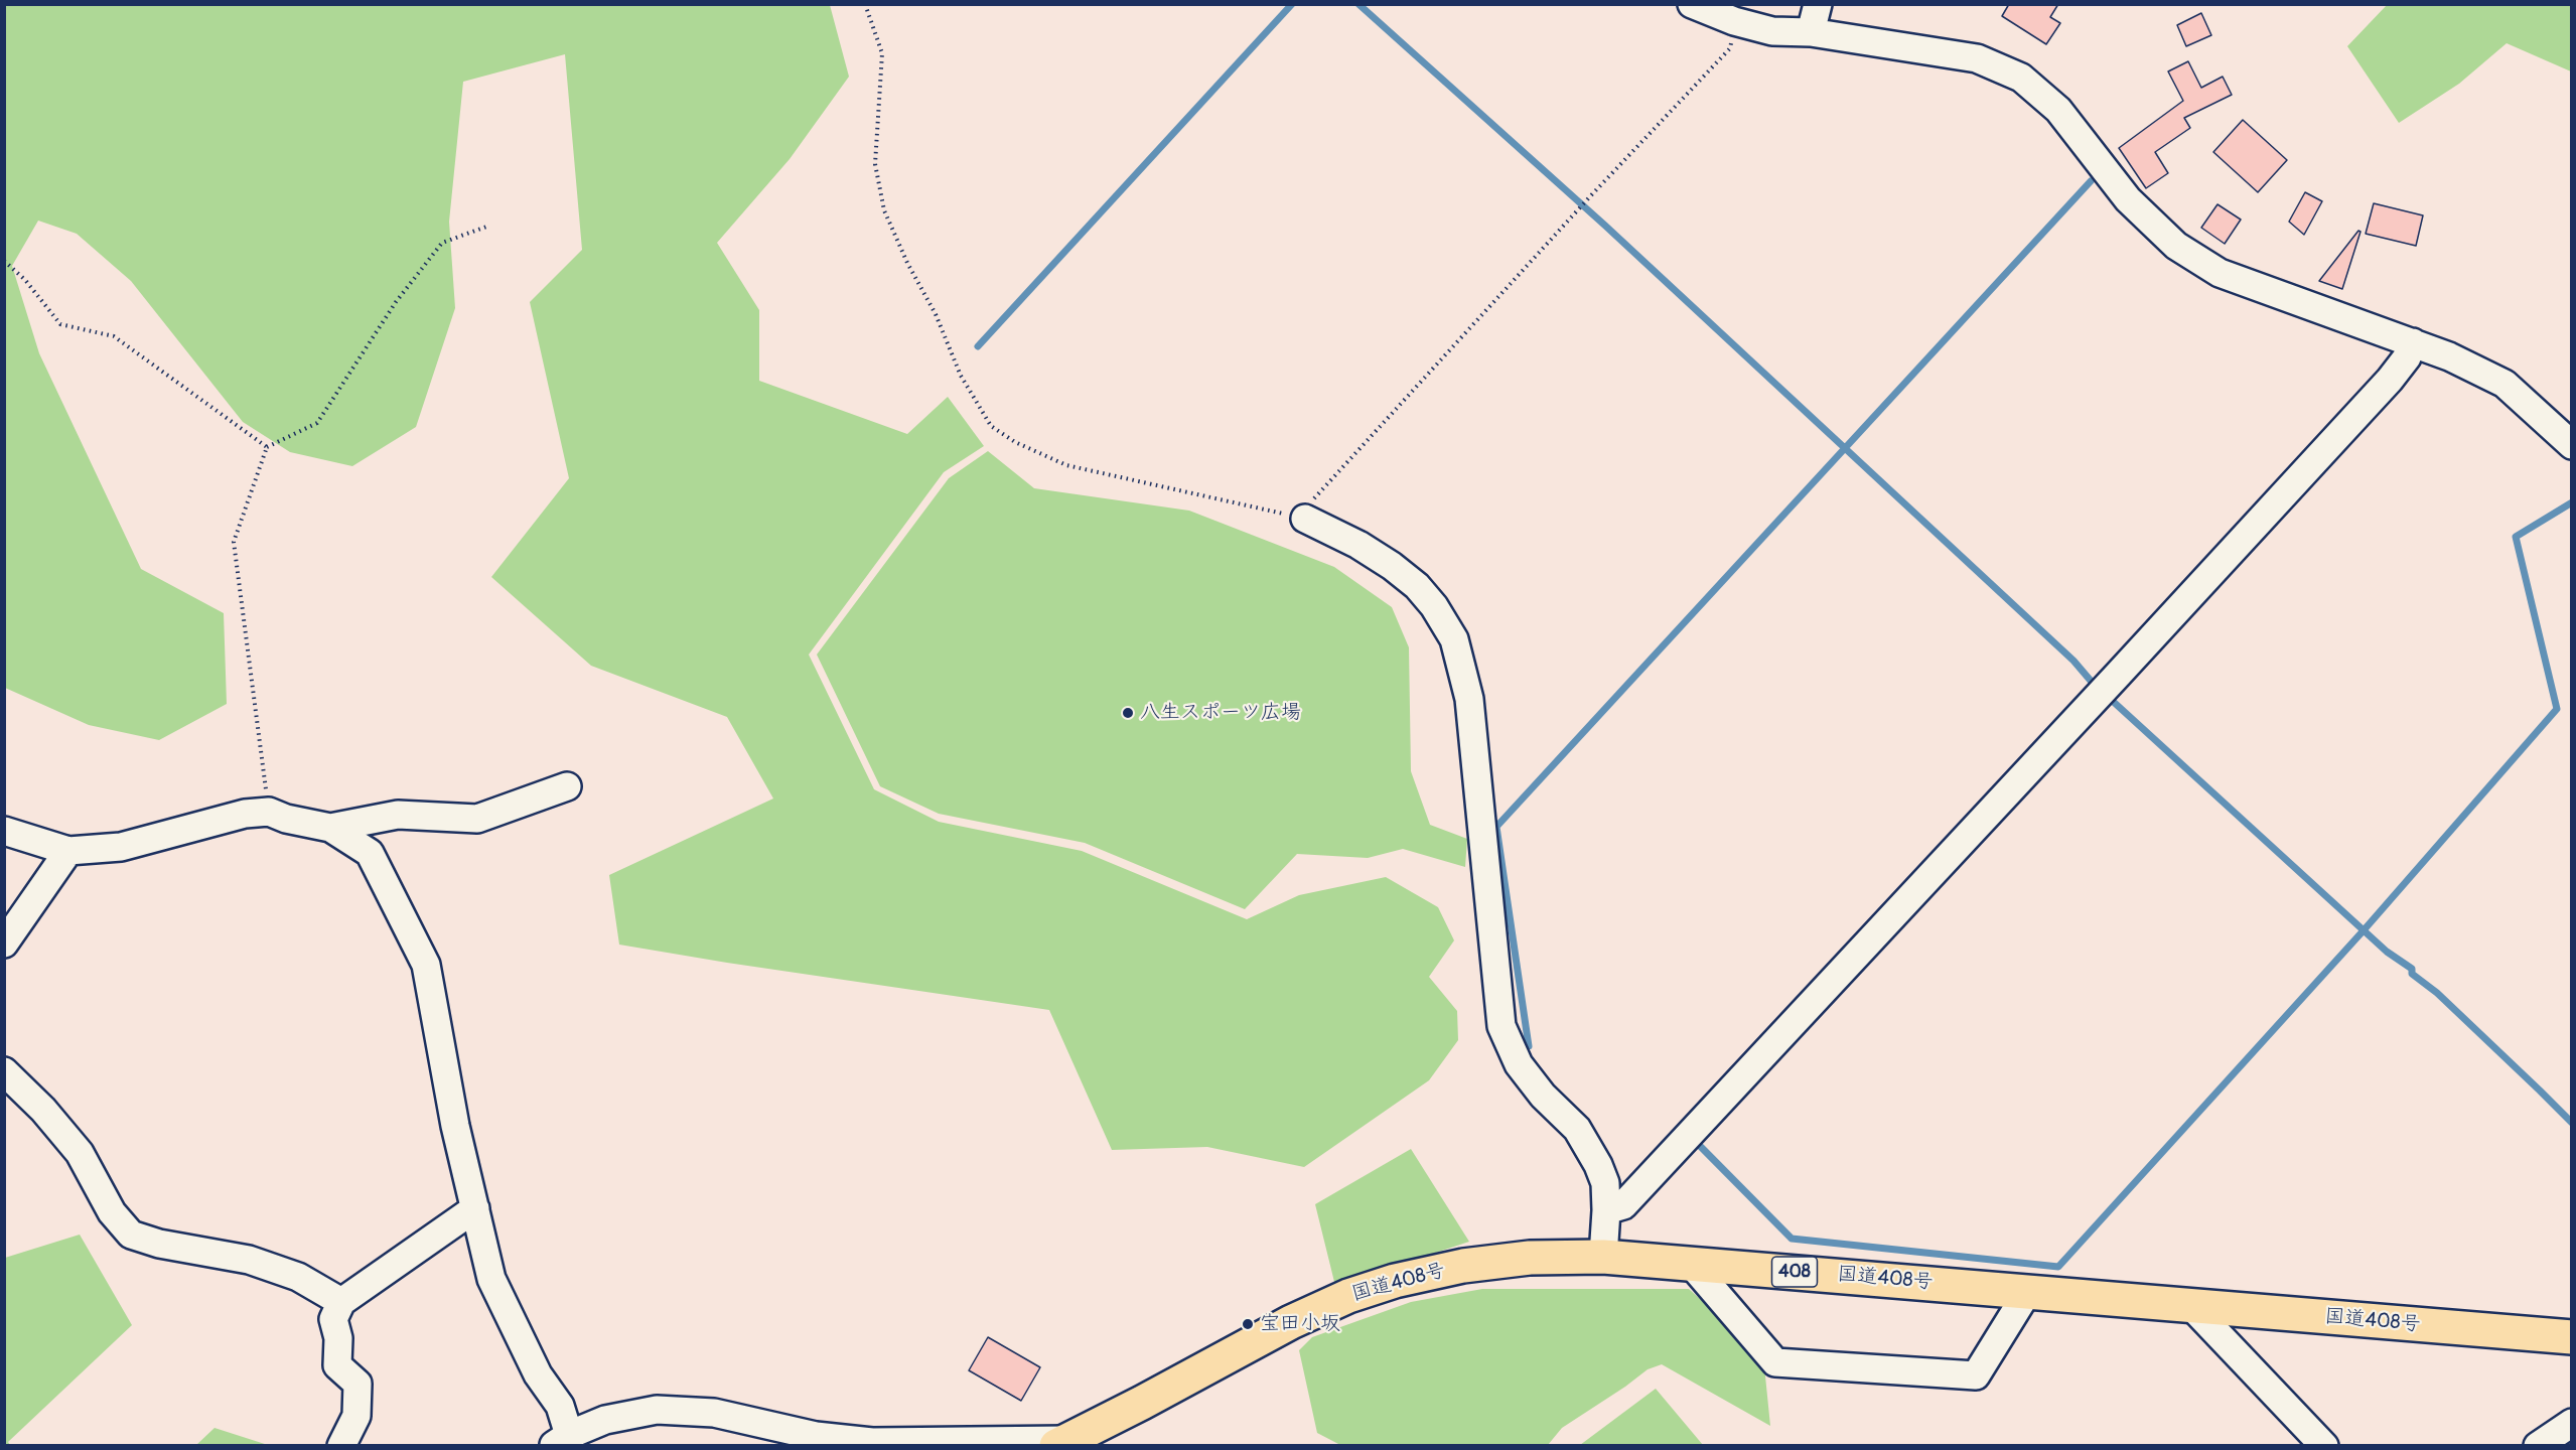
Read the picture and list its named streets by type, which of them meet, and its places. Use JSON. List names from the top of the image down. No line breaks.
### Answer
{"streets":{"highway":["408","国道408号"]},"places":["八生スポーツ広場","宝田小坂"]}
